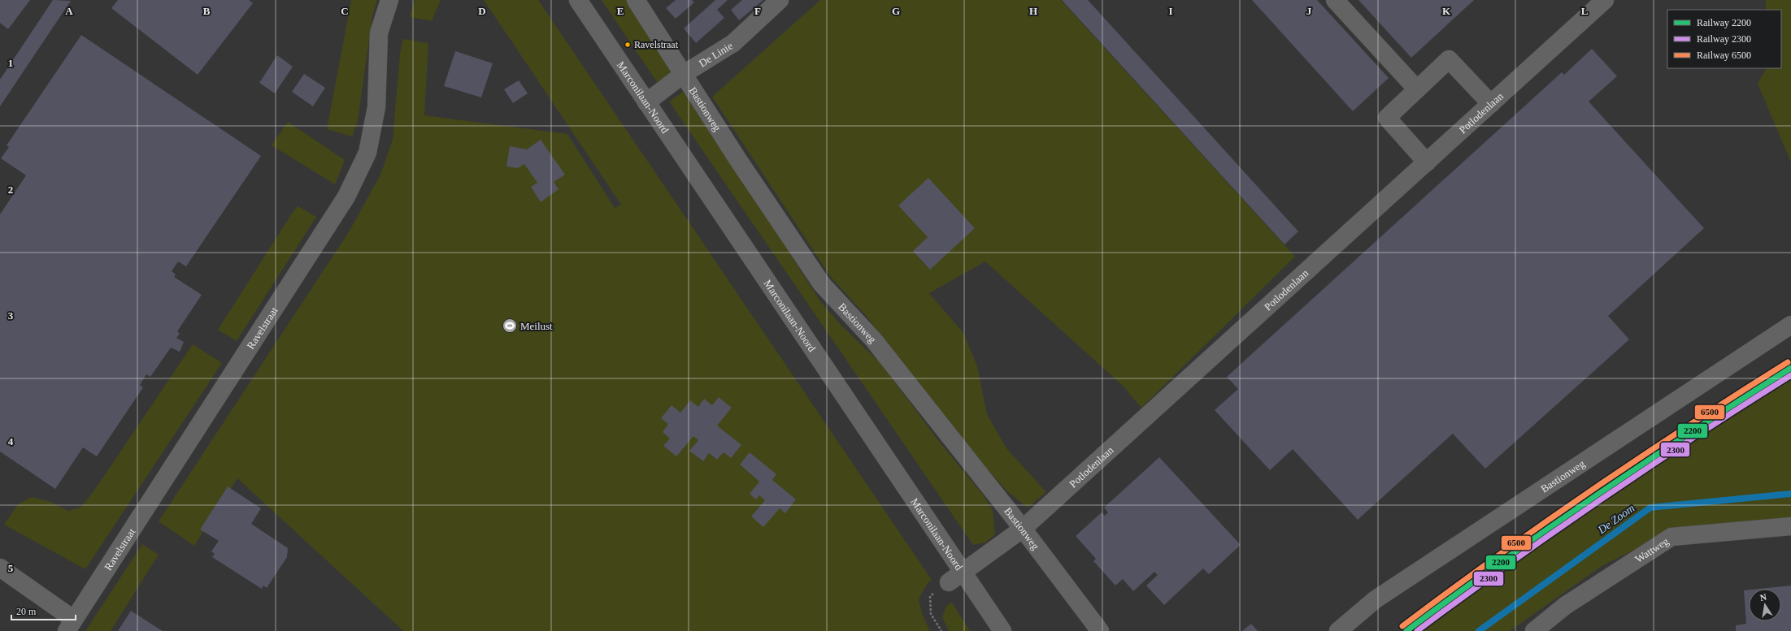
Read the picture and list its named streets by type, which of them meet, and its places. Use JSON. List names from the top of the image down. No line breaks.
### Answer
{"streets":{"street":["De Linie","Marconilaan-Noord","Bastionweg","Potlodenlaan","Ravelstraat","Wattweg"]},"crossings":[["De Linie","Marconilaan-Noord"],["De Linie","Bastionweg"],["Marconilaan-Noord","Potlodenlaan"],["Bastionweg","Potlodenlaan"]],"water":["De Zoom"],"places":{"other":["Ravelstraat"],"sports":["Meilust"]},"lines":["rail line 6500","rail line 2200","rail line 2300"],"legend":["Railway 2200","Railway 2300","Railway 6500"],"scale_bar":"20 m","north":"top","grid":{"columns":["A","B","C","D","E","F","G","H","I","J","K","L"],"rows":["1","2","3","4","5"]}}
